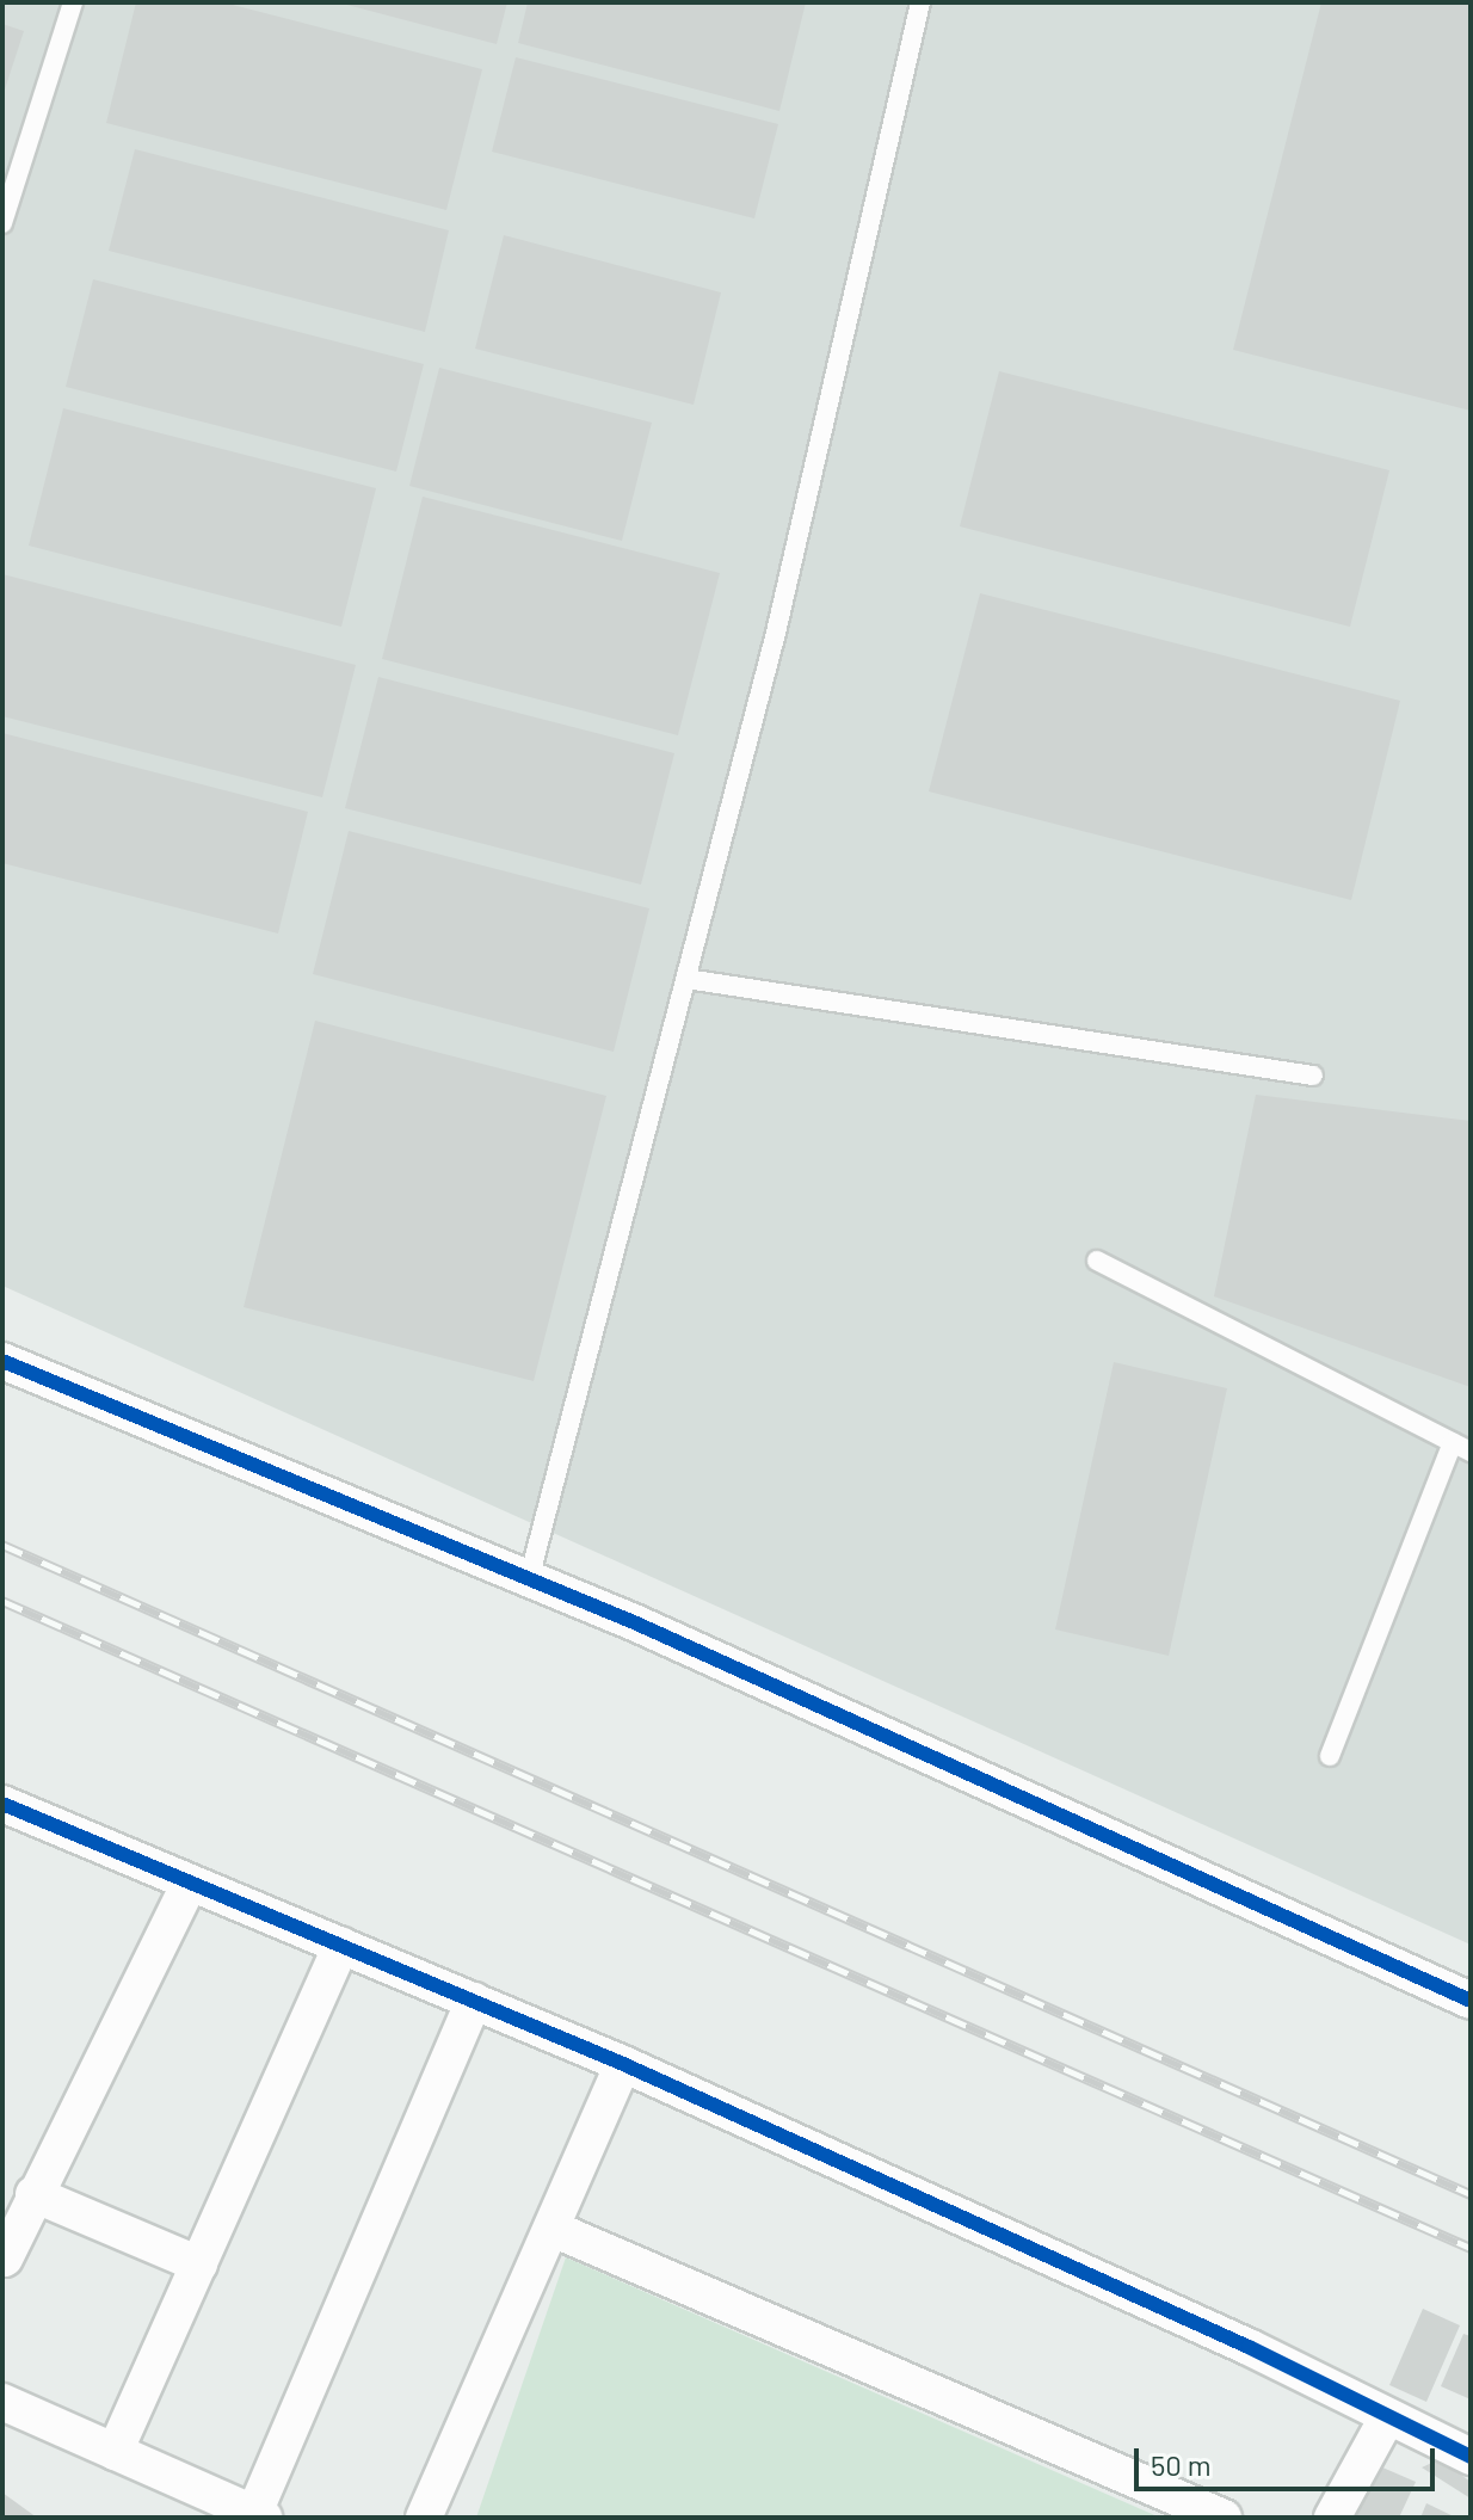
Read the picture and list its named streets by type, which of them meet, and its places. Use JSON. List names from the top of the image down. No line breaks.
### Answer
{"scale_bar":"50 m"}
